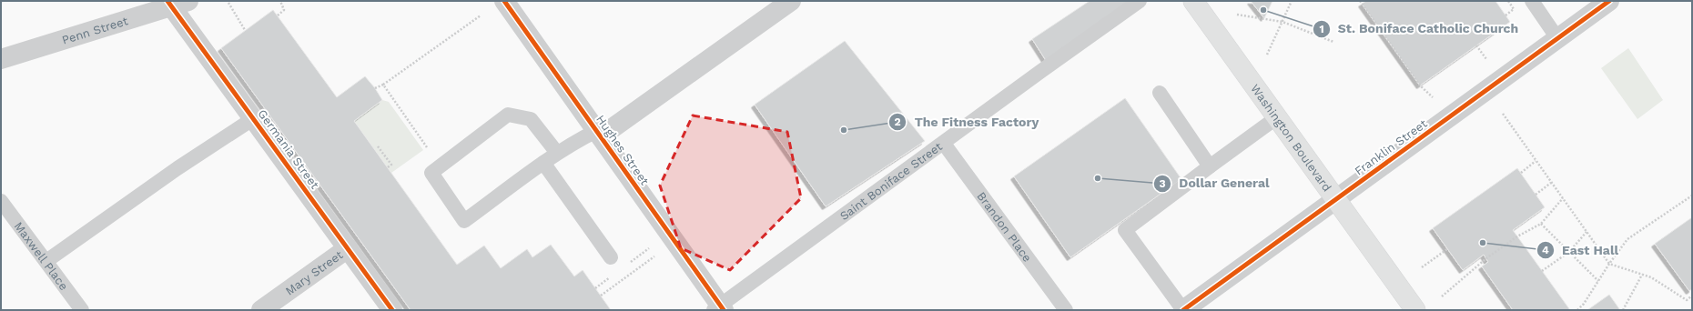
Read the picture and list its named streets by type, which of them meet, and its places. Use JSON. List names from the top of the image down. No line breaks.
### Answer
{"streets":{"main road":["Washington Boulevard"],"street":["Penn Street","Franklin Street","Germania Street","Hughes Street","Mary Street"],"lane":["Saint Boniface Street","Brandon Place","Maxwell Place"]},"crossings":[["Penn Street","Germania Street"],["Washington Boulevard","Franklin Street"],["Germania Street","Mary Street"],["Hughes Street","Saint Boniface Street"],["Saint Boniface Street","Brandon Place"]],"places":["St. Boniface Catholic Church","The Fitness Factory","Dollar General","East Hall"]}
